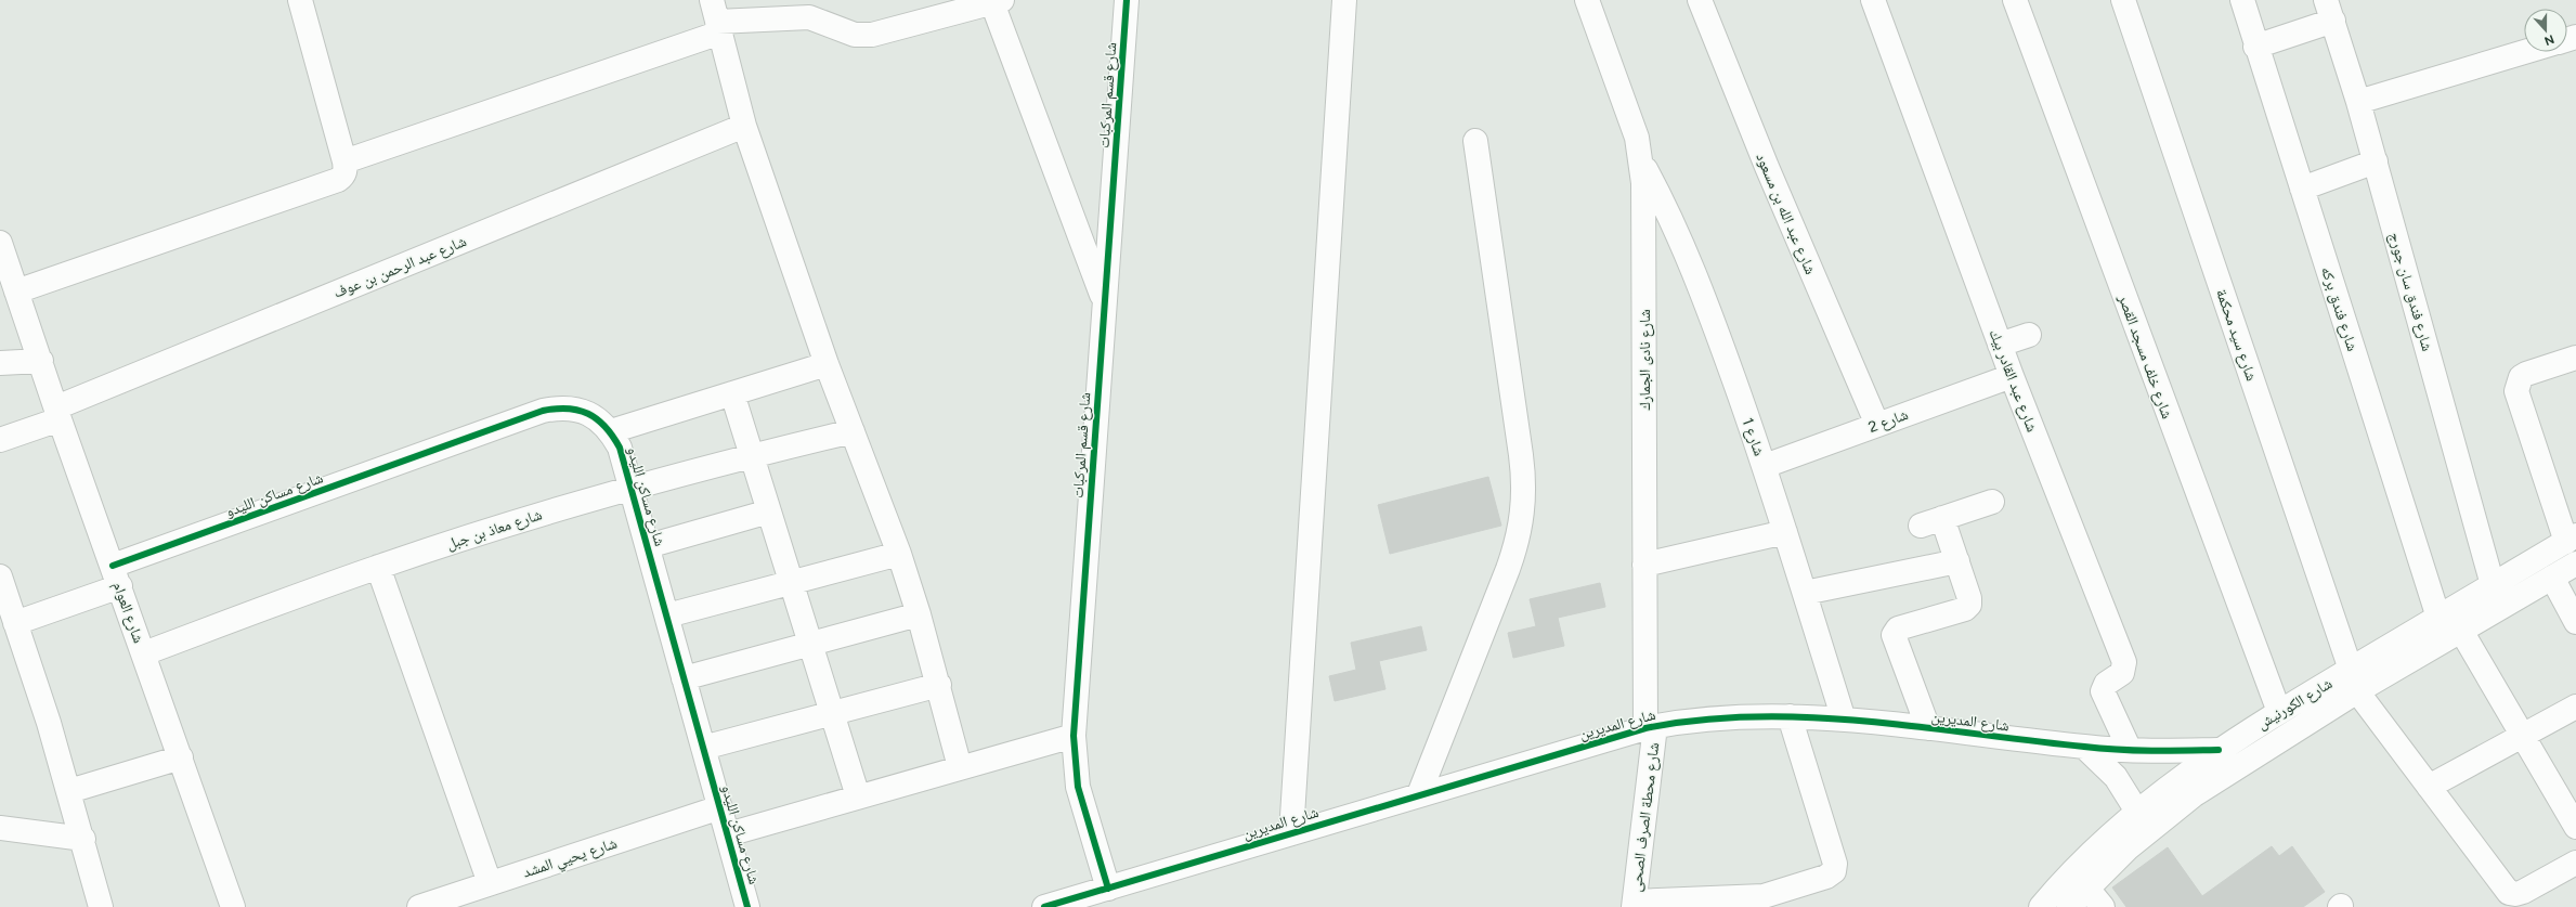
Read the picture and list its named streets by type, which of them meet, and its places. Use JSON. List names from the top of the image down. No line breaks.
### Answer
{"streets":{"street":["شارع قسم المركبات","شارع عبد الله بن مسعود","شارع عبد الرحمن بن عوف","شارع فندق سان جورج","شارع فندق بركه","شارع سيد محكمة","شارع خلف مسجد القصر","شارع نادى الجمارك","شارع عبد القادر بيك","شارع 2","شارع 1","شارع مساكن الليدو","شارع معاذ بن جبل","شارع العوام","شارع الكورنيش","شارع المديرين","شارع محطة الصرف الصحى","شارع يحيي المشد"]},"crossings":[["شارع قسم المركبات","شارع المديرين"],["شارع عبد الله بن مسعود","شارع 2"],["شارع عبد الرحمن بن عوف","شارع العوام"],["شارع فندق سان جورج","شارع الكورنيش"],["شارع فندق بركه","شارع الكورنيش"],["شارع سيد محكمة","شارع الكورنيش"],["شارع خلف مسجد القصر","شارع الكورنيش"],["شارع نادى الجمارك","شارع 1"],["شارع نادى الجمارك","شارع المديرين"],["شارع نادى الجمارك","شارع محطة الصرف الصحى"],["شارع عبد القادر بيك","شارع 2"],["شارع عبد القادر بيك","شارع المديرين"],["شارع 2","شارع 1"],["شارع 1","شارع المديرين"],["شارع مساكن الليدو","شارع معاذ بن جبل"],["شارع مساكن الليدو","شارع العوام"],["شارع مساكن الليدو","شارع يحيي المشد"],["شارع معاذ بن جبل","شارع العوام"],["شارع الكورنيش","شارع المديرين"],["شارع المديرين","شارع محطة الصرف الصحى"]],"north":"bottom"}
